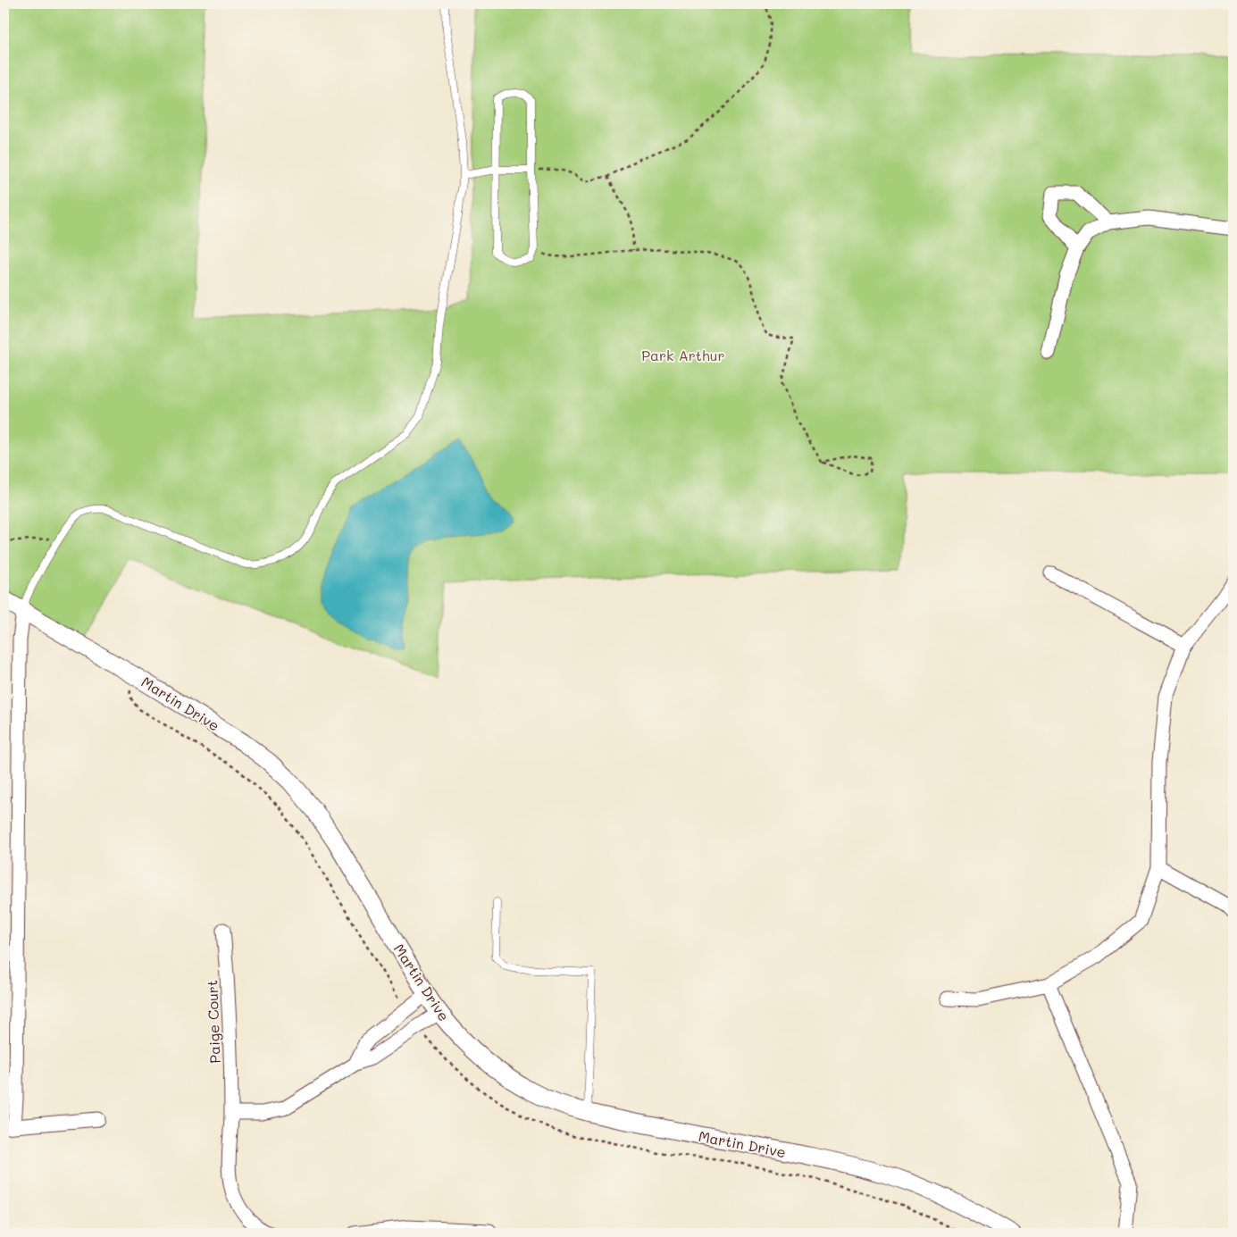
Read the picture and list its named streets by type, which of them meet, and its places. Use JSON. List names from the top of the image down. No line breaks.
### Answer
{"streets":{"street":["Martin Drive","Paige Court"]},"parks":["Park Arthur"]}
